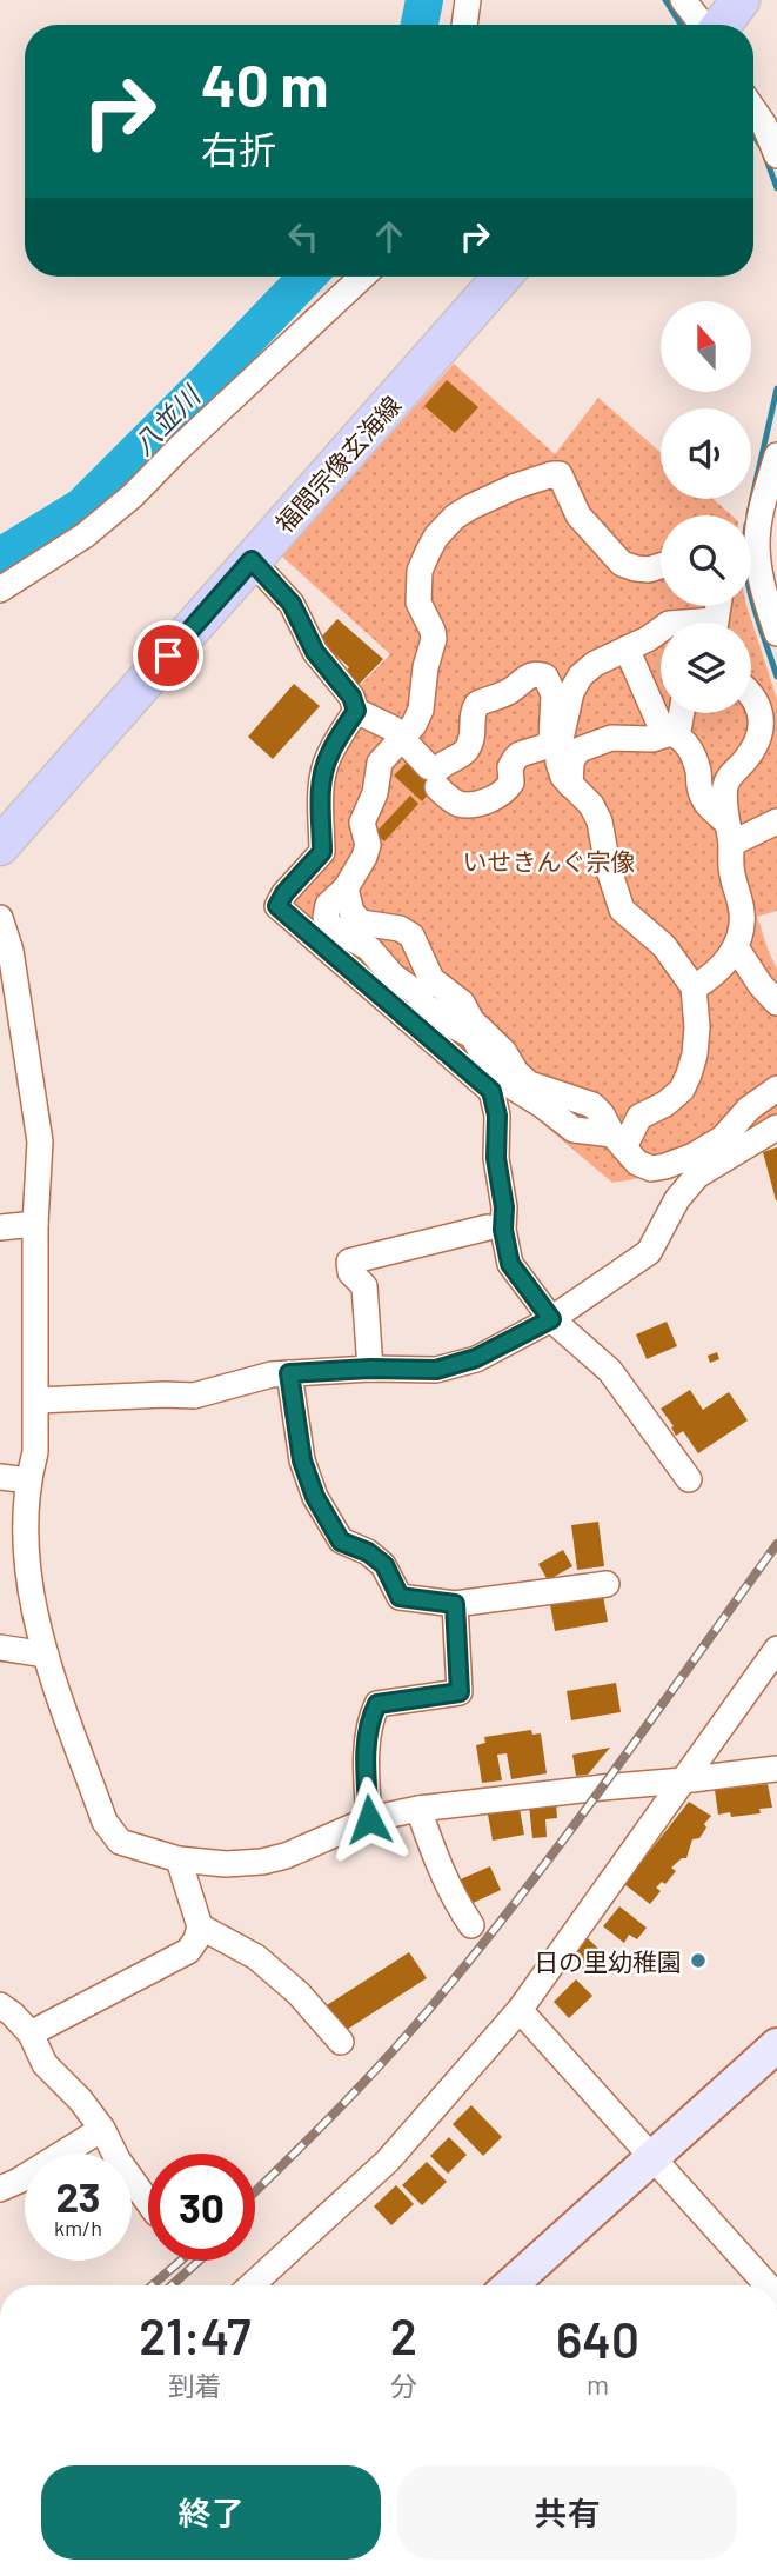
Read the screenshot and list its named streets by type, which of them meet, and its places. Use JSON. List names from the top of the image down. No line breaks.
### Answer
{"streets":{"main road":["福間宗像玄海線"]},"water":["八並川"],"parks":["いせきんぐ宗像"],"places":["日の里幼稚園"],"north":"top","page":{"turn":["40 m","右折"],"speed":"23 km/h","limit":"30","eta":["21:47","到着","2","分","640","m"],"buttons":["終了","共有"]}}
